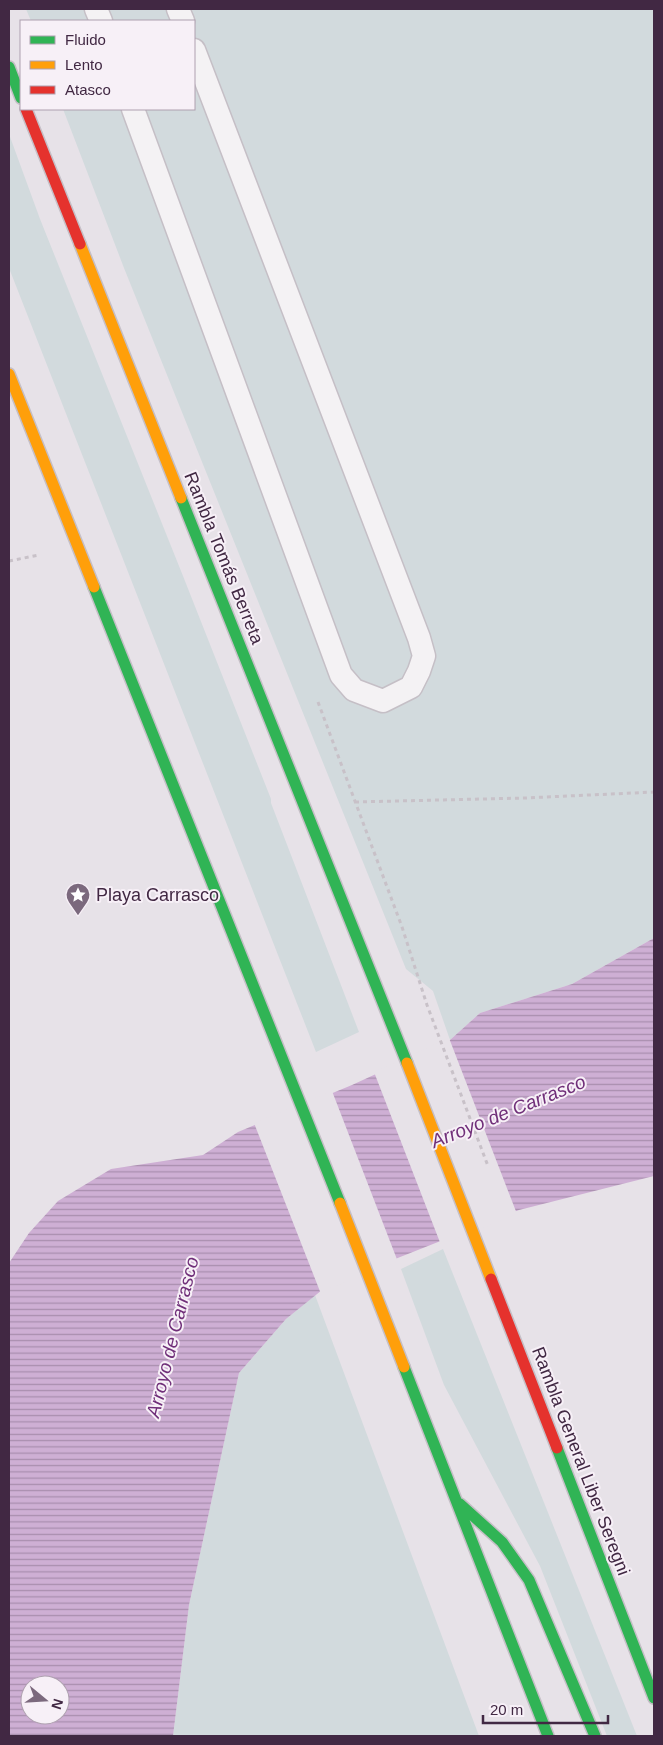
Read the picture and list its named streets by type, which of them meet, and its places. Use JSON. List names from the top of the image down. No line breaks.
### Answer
{"streets":{"main road":["Rambla Tomás Berreta","Rambla General Liber Seregni"]},"crossings":[["Rambla Tomás Berreta","Rambla General Liber Seregni"]],"water":["Arroyo de Carrasco"],"places":{"place":["Playa Carrasco"]},"legend":["Fluido","Lento","Atasco"],"scale_bar":"20 m","north":"right"}
